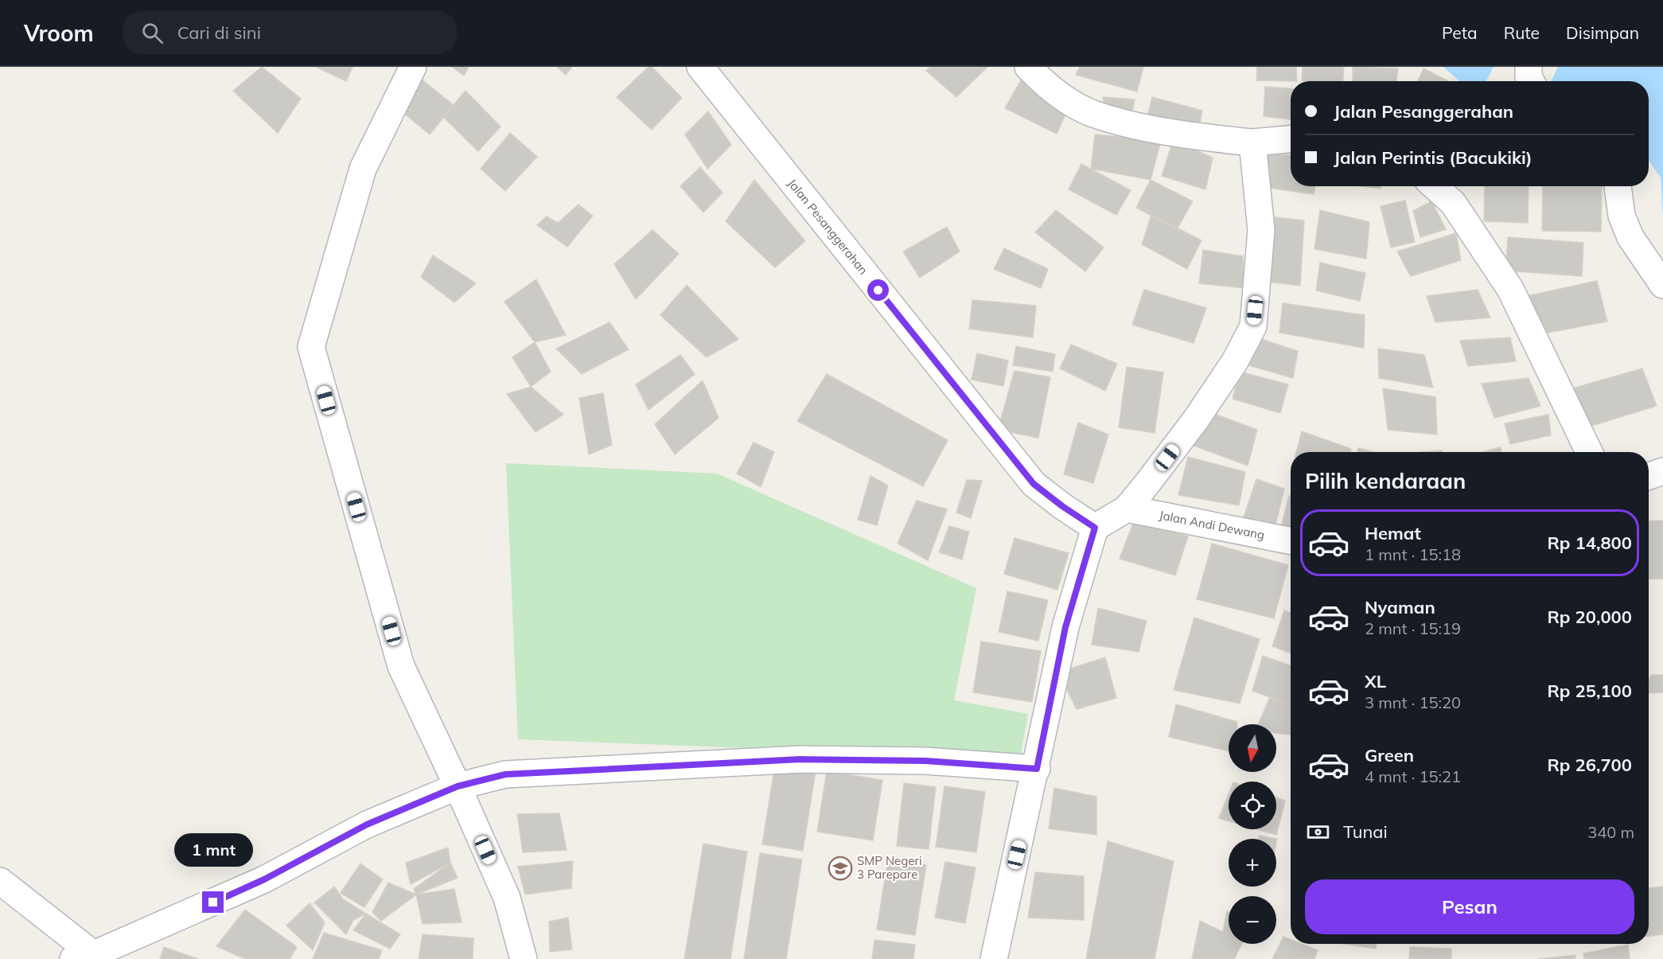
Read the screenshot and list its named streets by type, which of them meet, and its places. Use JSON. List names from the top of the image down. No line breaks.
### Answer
{"streets":{"street":["Jalan Pesanggerahan","Jalan Andi Dewang"]},"places":{"school or university":["SMP Negeri 3 Parepare"]},"north":"bottom","page":{"header":"Vroom","search":"Cari di sini","nav":["Peta","Rute","Disimpan"],"banner":["Jalan Pesanggerahan","Jalan Perintis (Bacukiki)"],"heading":"Pilih kendaraan","list":[{"name":"Hemat","note":"1 mnt · 15:18","value":"Rp 14,800"},{"name":"Nyaman","note":"2 mnt · 15:19","value":"Rp 20,000"},{"name":"XL","note":"3 mnt · 15:20","value":"Rp 25,100"},{"name":"Green","note":"4 mnt · 15:21","value":"Rp 26,700"}],"map_buttons":["+","−"],"pay":["Tunai","340 m"],"bubble":"1 mnt","buttons":"Pesan"}}
